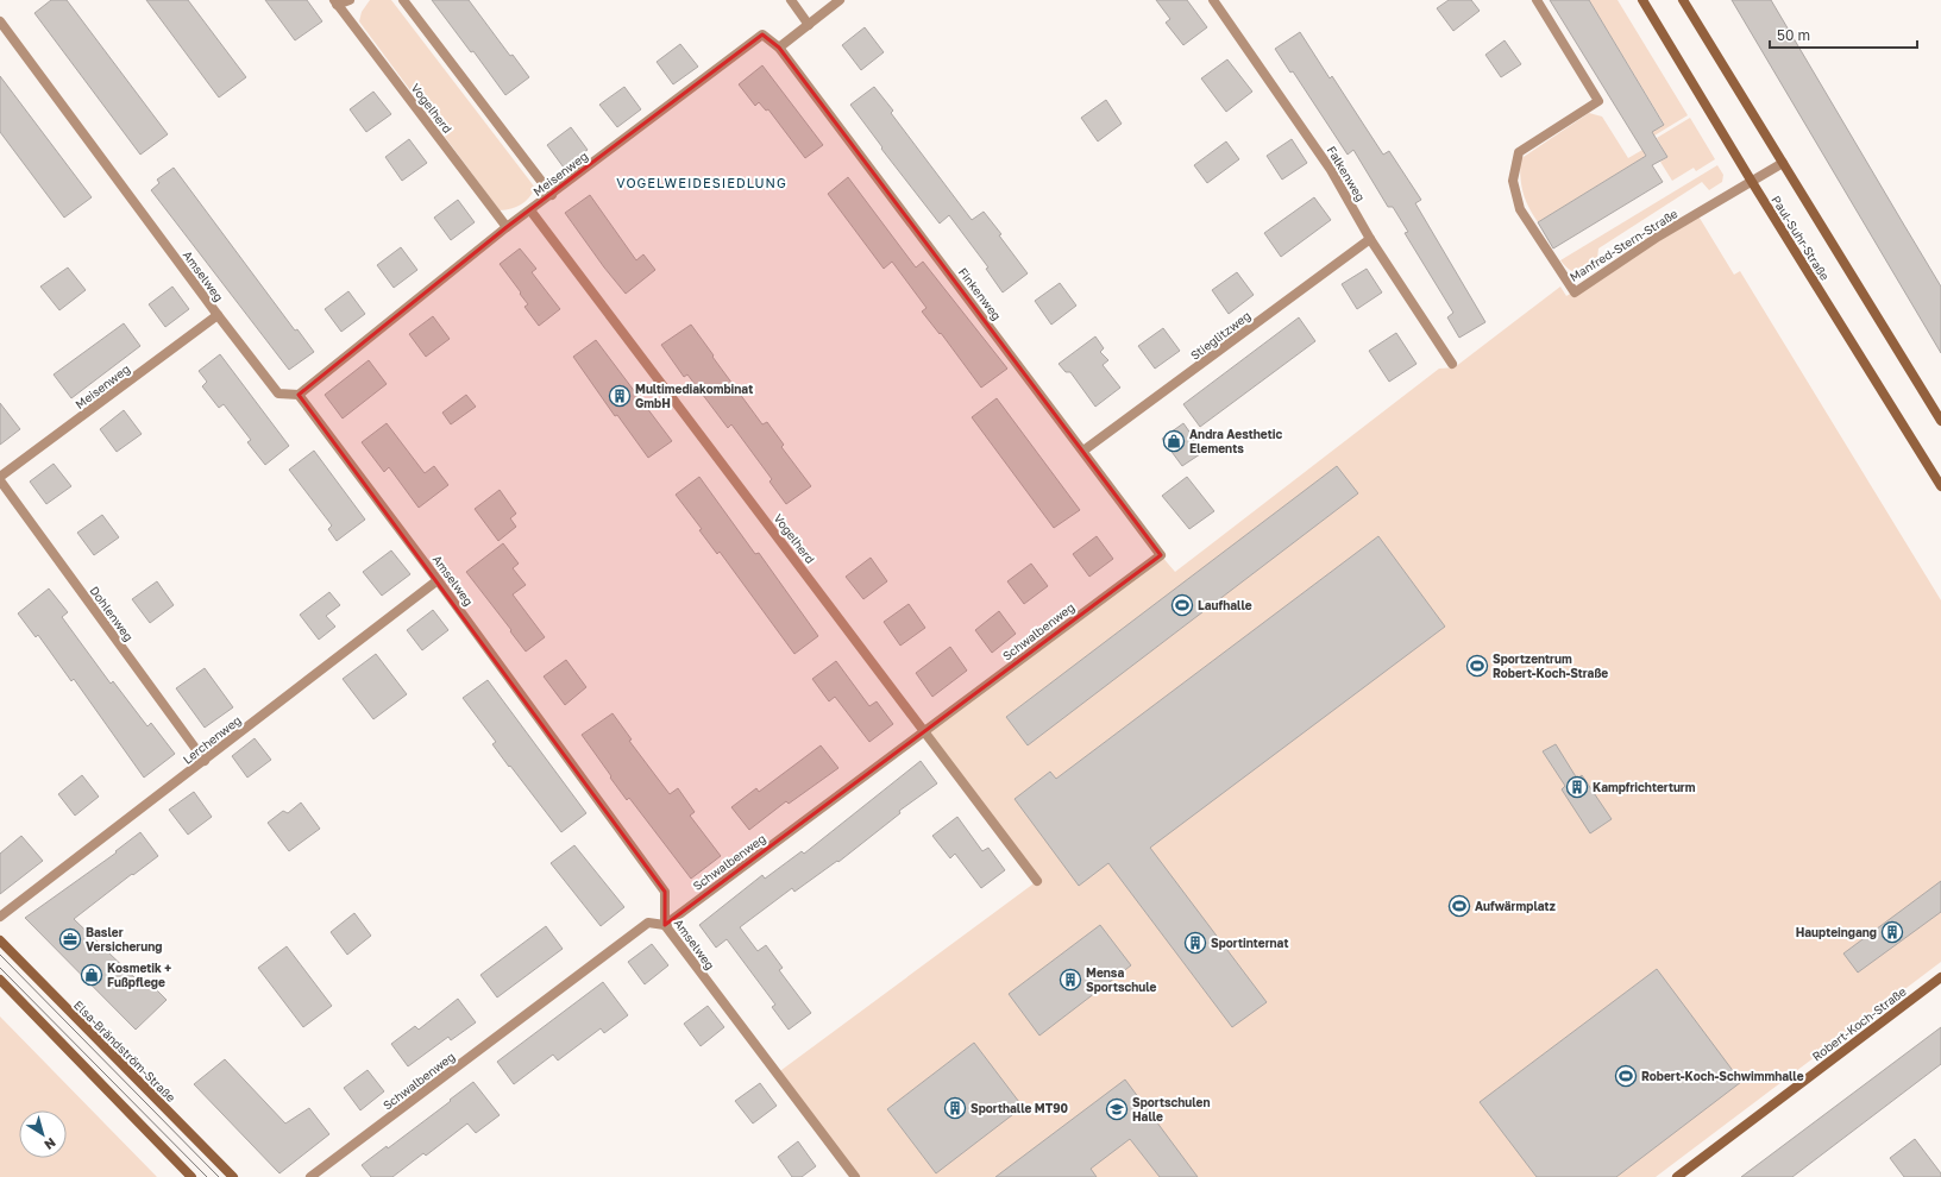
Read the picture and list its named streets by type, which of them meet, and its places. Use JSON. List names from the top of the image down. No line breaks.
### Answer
{"streets":{"street":["Vogelherd","Meisenweg","Falkenweg","Paul-Suhr-Straße","Manfred-Stern-Straße","Amselweg","Finkenweg","Stieglitzweg","Dohlenweg","Schwalbenweg","Lerchenweg","Robert-Koch-Straße","Elsa-Brändström-Straße"]},"crossings":[["Vogelherd","Meisenweg"],["Vogelherd","Schwalbenweg"],["Meisenweg","Amselweg"],["Meisenweg","Finkenweg"],["Meisenweg","Dohlenweg"],["Falkenweg","Stieglitzweg"],["Paul-Suhr-Straße","Manfred-Stern-Straße"],["Amselweg","Schwalbenweg"],["Amselweg","Lerchenweg"],["Finkenweg","Stieglitzweg"],["Finkenweg","Schwalbenweg"],["Dohlenweg","Lerchenweg"]],"districts":["VOGELWEIDESIEDLUNG"],"places":{"building":["Multimediakombinat GmbH","Kampfrichterturm","Haupteingang","Sportinternat","Mensa Sportschule","Sporthalle MT90"],"shop":["Andra Aesthetic Elements","Kosmetik + Fußpflege"],"sports":["Laufhalle","Sportzentrum Robert-Koch-Straße","Aufwärmplatz","Robert-Koch-Schwimmhalle"],"office":["Basler Versicherung"],"school or university":["Sportschulen Halle"]},"scale_bar":"50 m","north":"bottom right"}
